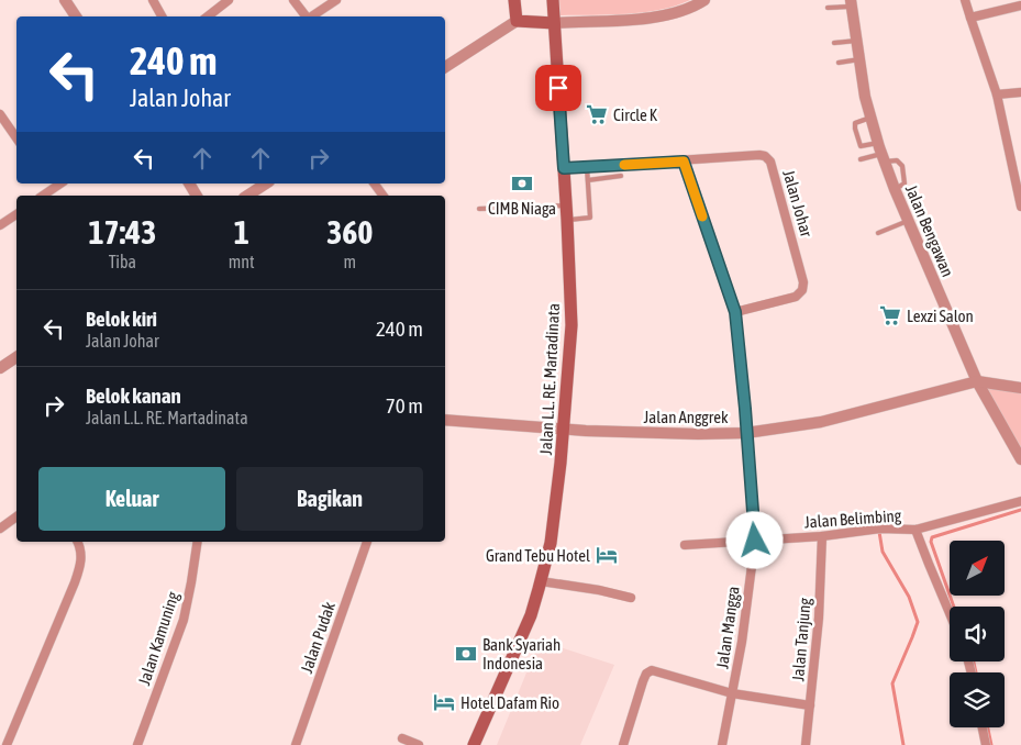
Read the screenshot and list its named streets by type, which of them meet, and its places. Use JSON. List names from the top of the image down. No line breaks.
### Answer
{"streets":{"main road":["Jalan L.L. RE. Martadinata"],"street":["Jalan Johar","Jalan Bengawan","Jalan Anggrek","Jalan Belimbing","Jalan Mangga","Jalan Pudak","Jalan Kamuning","Jalan Tanjung"]},"crossings":[["Jalan Johar","Jalan L.L. RE. Martadinata"],["Jalan Johar","Jalan Mangga"],["Jalan Bengawan","Jalan Anggrek"],["Jalan L.L. RE. Martadinata","Jalan Anggrek"],["Jalan Anggrek","Jalan Mangga"],["Jalan Belimbing","Jalan Mangga"],["Jalan Belimbing","Jalan Tanjung"]],"places":{"supermarket":["Circle K","Lexzi Salon"],"bank":["CIMB Niaga","Bank Syariah Indonesia"],"hotel":["Grand Tebu Hotel","Hotel Dafam Rio"]},"north":"top right","page":{"turn":["240 m","Jalan Johar"],"eta":["17:43","Tiba","1","mnt","360","m"],"list":[{"name":"Belok kiri","note":"Jalan Johar","value":"240 m"},{"name":"Belok kanan","note":"Jalan L.L. RE. Martadinata","value":"70 m"}],"buttons":["Keluar","Bagikan"]}}
